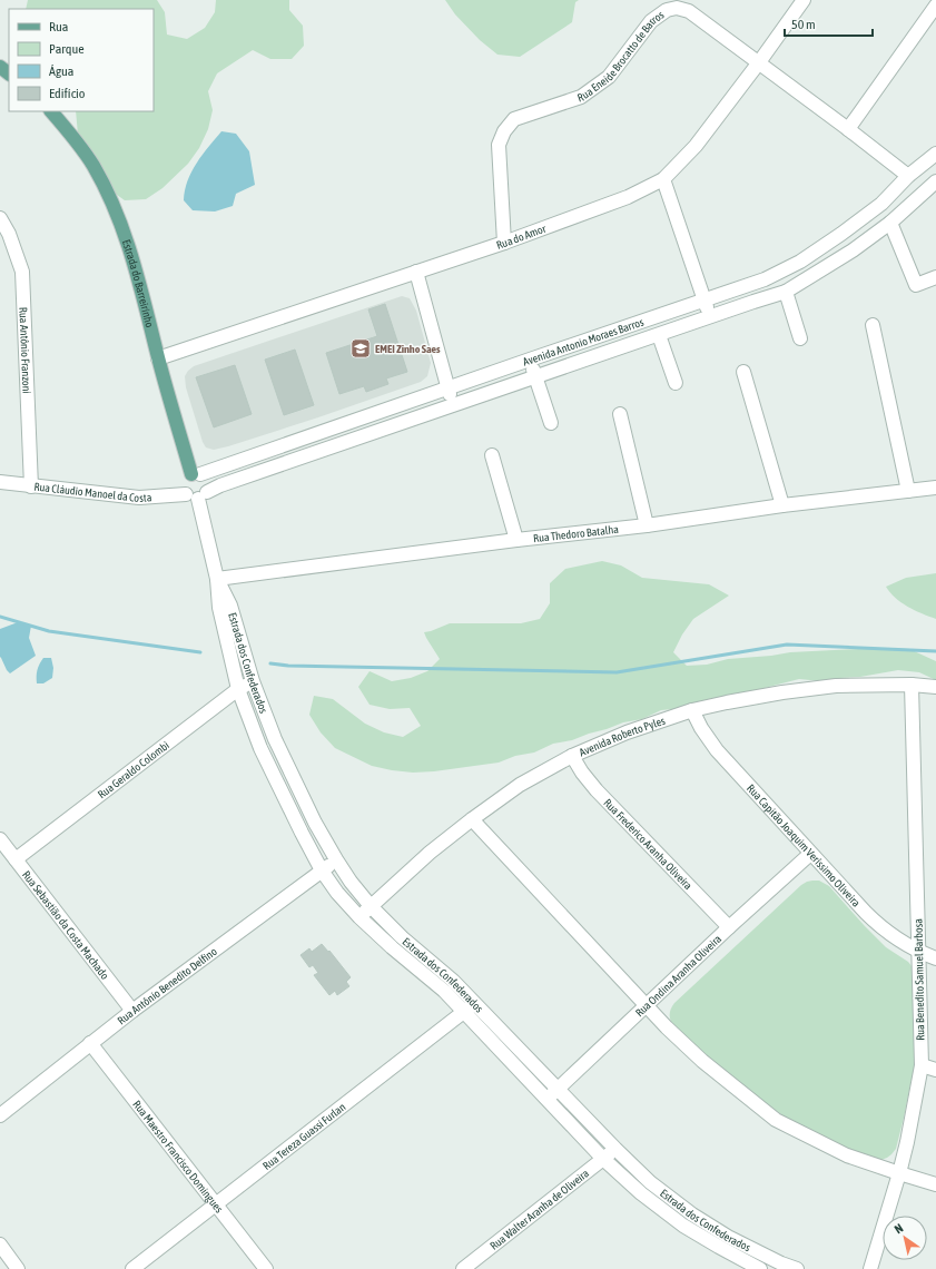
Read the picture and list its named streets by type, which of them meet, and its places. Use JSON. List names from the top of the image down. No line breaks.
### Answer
{"streets":{"main road":["Estrada do Barreirinho"],"street":["Rua Eneide Brocatto de Barros","Rua do Amor","Avenida Antonio Moraes Barros","Rua Antônio Franzoni","Rua Cláudio Manoel da Costa","Rua Thedoro Batalha","Estrada dos Confederados","Avenida Roberto Pyles","Rua Geraldo Colombi","Rua Frederico Aranha Oliveira","Rua Capitão Joaquim Veríssimo Oliveira","Rua Sebastião da Costa Machado","Rua Ondina Aranha Oliveira","Rua Benedito Samuel Barbosa","Rua Antônio Benedito Delfino","Rua Tereza Guassi Furlan","Rua Maestro Francisco Domingues","Rua Walter Aranha de Oliveira"]},"crossings":[["Rua Eneide Brocatto de Barros","Rua do Amor"],["Rua Eneide Brocatto de Barros","Avenida Antonio Moraes Barros"],["Rua do Amor","Estrada do Barreirinho"],["Estrada do Barreirinho","Avenida Antonio Moraes Barros"],["Estrada do Barreirinho","Rua Cláudio Manoel da Costa"],["Estrada do Barreirinho","Estrada dos Confederados"],["Avenida Antonio Moraes Barros","Rua Cláudio Manoel da Costa"],["Avenida Antonio Moraes Barros","Estrada dos Confederados"],["Rua Antônio Franzoni","Rua Cláudio Manoel da Costa"],["Rua Cláudio Manoel da Costa","Estrada dos Confederados"],["Rua Thedoro Batalha","Estrada dos Confederados"],["Estrada dos Confederados","Avenida Roberto Pyles"],["Estrada dos Confederados","Rua Geraldo Colombi"],["Estrada dos Confederados","Rua Ondina Aranha Oliveira"],["Estrada dos Confederados","Rua Antônio Benedito Delfino"],["Estrada dos Confederados","Rua Tereza Guassi Furlan"],["Estrada dos Confederados","Rua Walter Aranha de Oliveira"],["Avenida Roberto Pyles","Rua Frederico Aranha Oliveira"],["Avenida Roberto Pyles","Rua Capitão Joaquim Veríssimo Oliveira"],["Avenida Roberto Pyles","Rua Benedito Samuel Barbosa"],["Rua Geraldo Colombi","Rua Sebastião da Costa Machado"],["Rua Frederico Aranha Oliveira","Rua Ondina Aranha Oliveira"],["Rua Capitão Joaquim Veríssimo Oliveira","Rua Ondina Aranha Oliveira"],["Rua Capitão Joaquim Veríssimo Oliveira","Rua Benedito Samuel Barbosa"],["Rua Sebastião da Costa Machado","Rua Antônio Benedito Delfino"],["Rua Antônio Benedito Delfino","Rua Maestro Francisco Domingues"],["Rua Tereza Guassi Furlan","Rua Maestro Francisco Domingues"]],"places":{"school or university":["EMEI Zinho Saes"]},"legend":["Rua","Parque","Água","Edifício"],"scale_bar":"50 m","north":"top left"}
